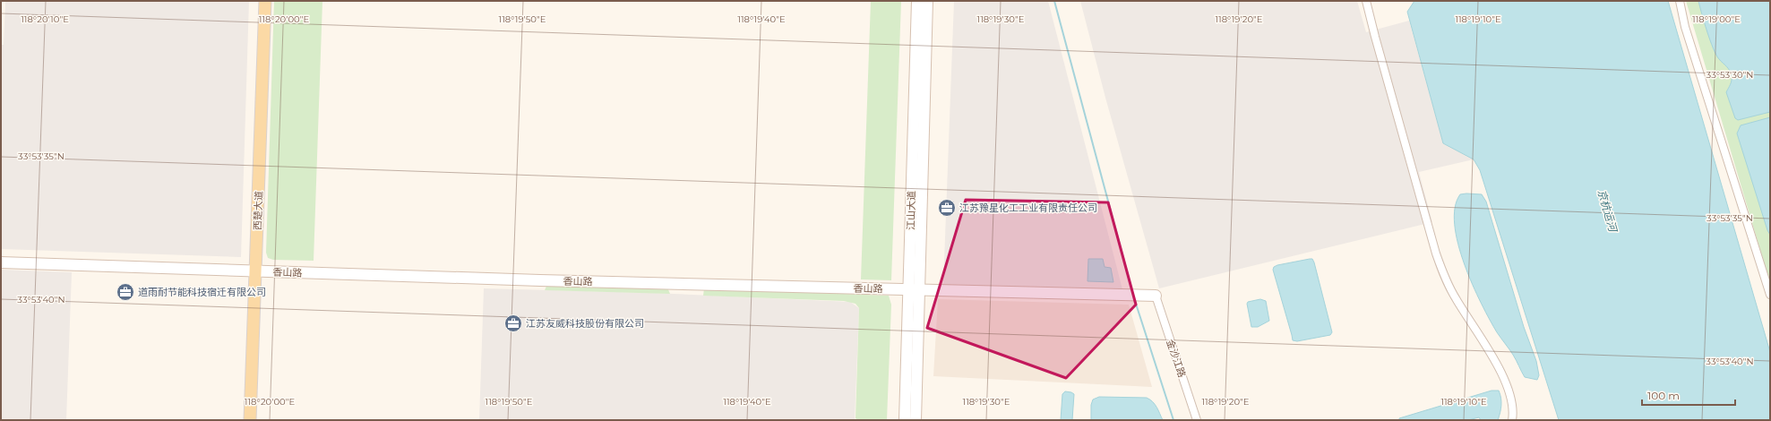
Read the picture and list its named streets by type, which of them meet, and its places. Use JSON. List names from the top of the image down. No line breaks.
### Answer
{"streets":{"main road":["西楚大道"],"street":["江山大道","香山路","金沙江路"]},"crossings":[["西楚大道","香山路"],["江山大道","香山路"],["香山路","金沙江路"]],"water":["京杭运河"],"places":{"office":["江苏豫星化工工业有限责任公司","道雨耐节能科技宿迁有限公司","江苏友威科技股份有限公司"]},"scale_bar":"100 m","coordinates":["118°20'10\"E","118°20'00\"E","118°19'50\"E","118°19'40\"E","118°19'30\"E","118°19'20\"E","118°19'10\"E","118°19'00\"E","33°53'30\"N","33°53'35\"N","33°53'40\"N"]}
